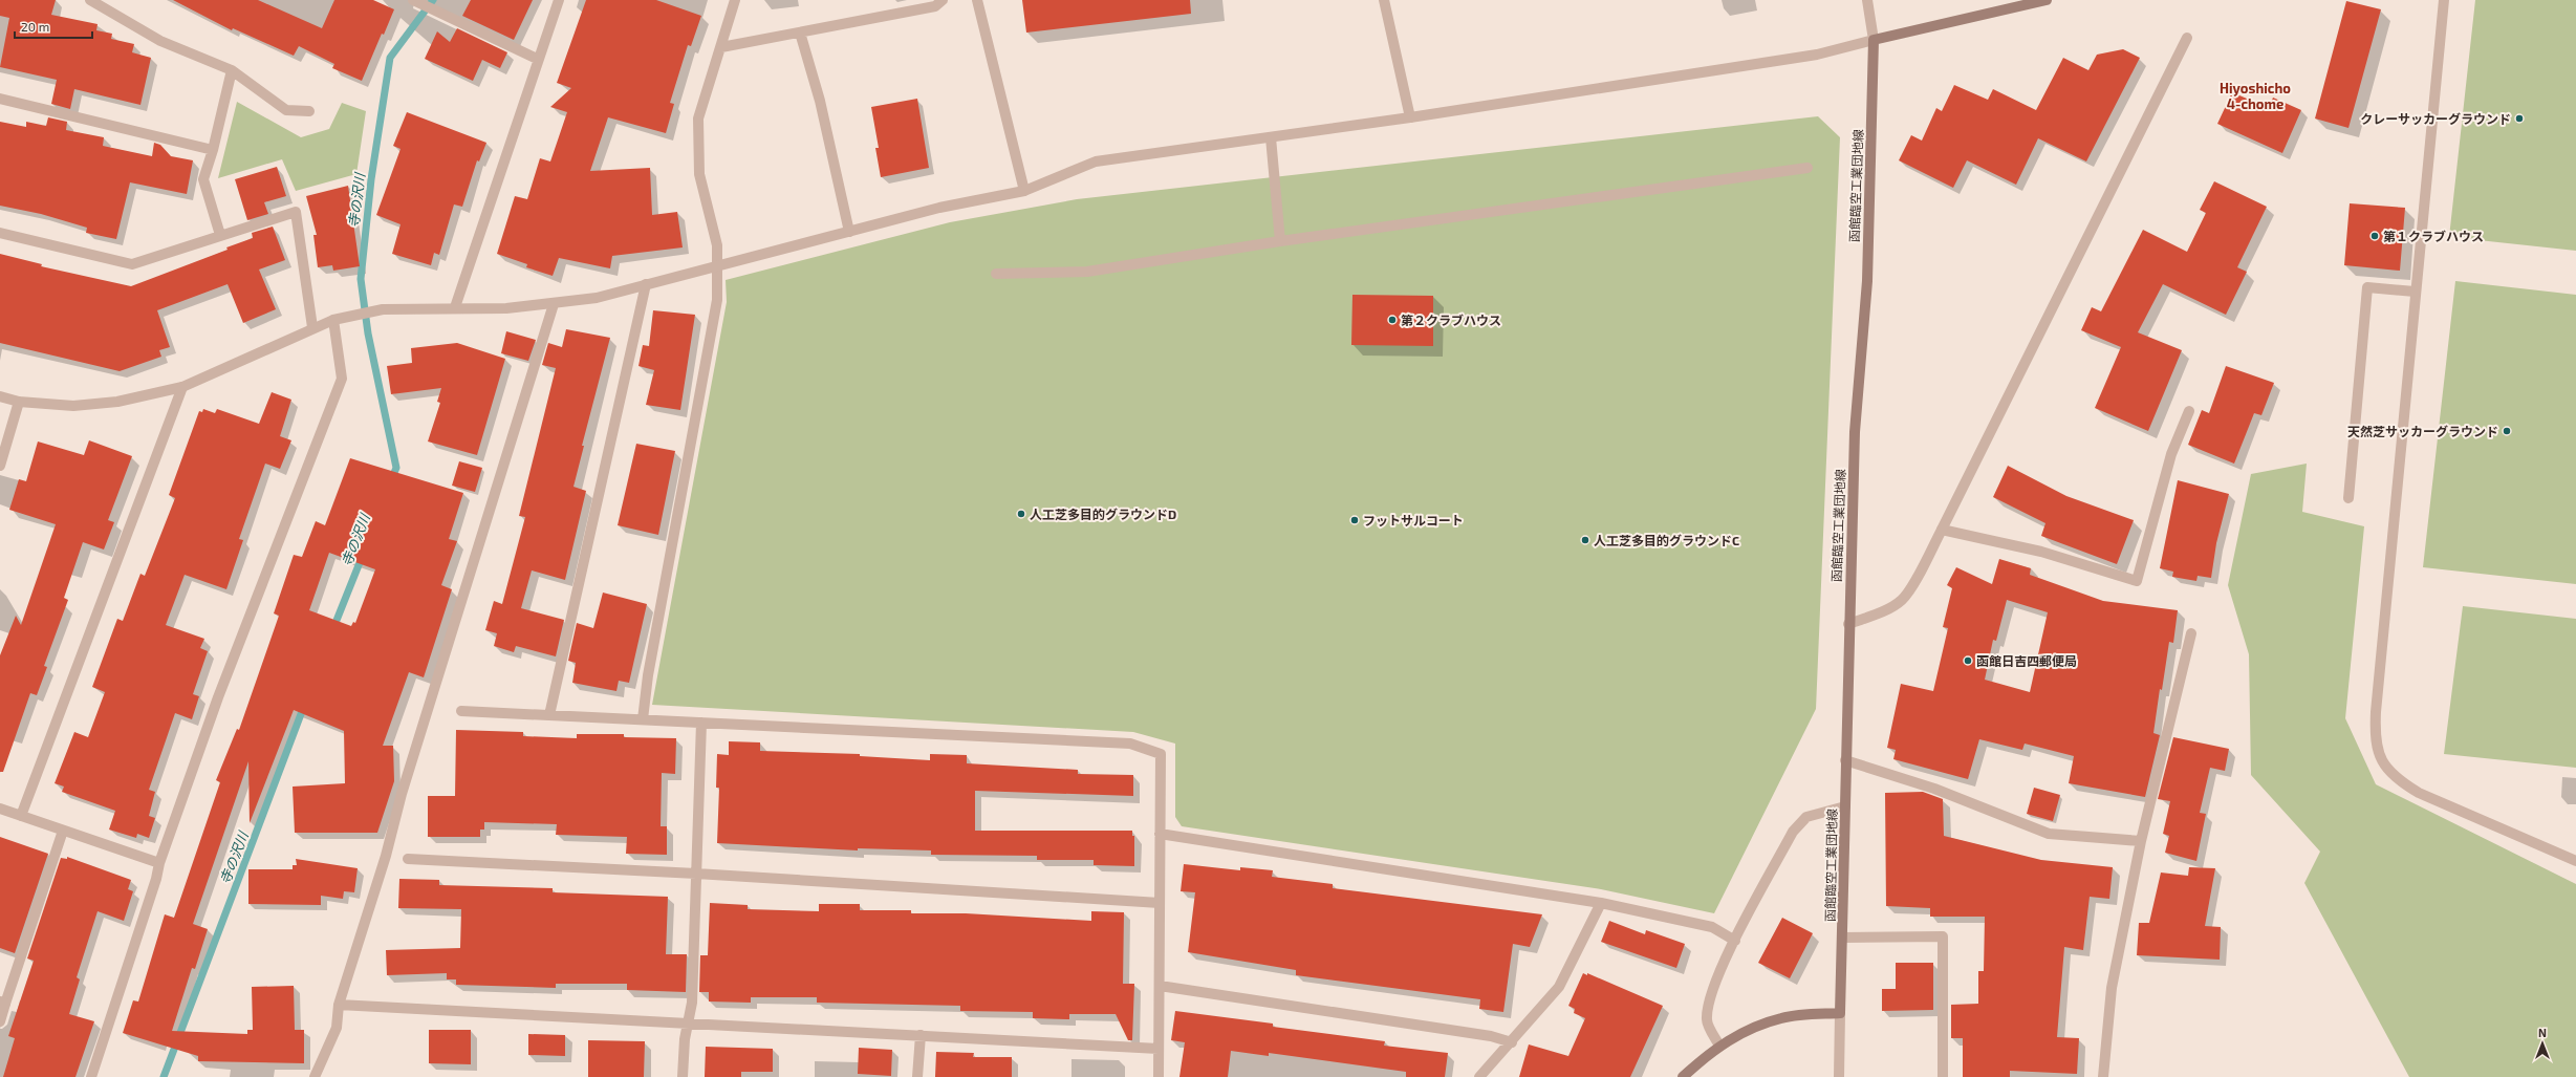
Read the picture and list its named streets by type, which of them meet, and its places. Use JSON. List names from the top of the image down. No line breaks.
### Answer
{"streets":{"main road":["函館臨空工業団地線"]},"districts":["Hiyoshicho 4-chome"],"water":["寺の沢川"],"places":["クレーサッカーグラウンド","第１クラブハウス","第２クラブハウス","天然芝サッカーグラウンド","人工芝多目的グラウンドD","フットサルコート","人工芝多目的グラウンドC","函館日吉四郵便局"],"scale_bar":"20 m","north":"top"}
